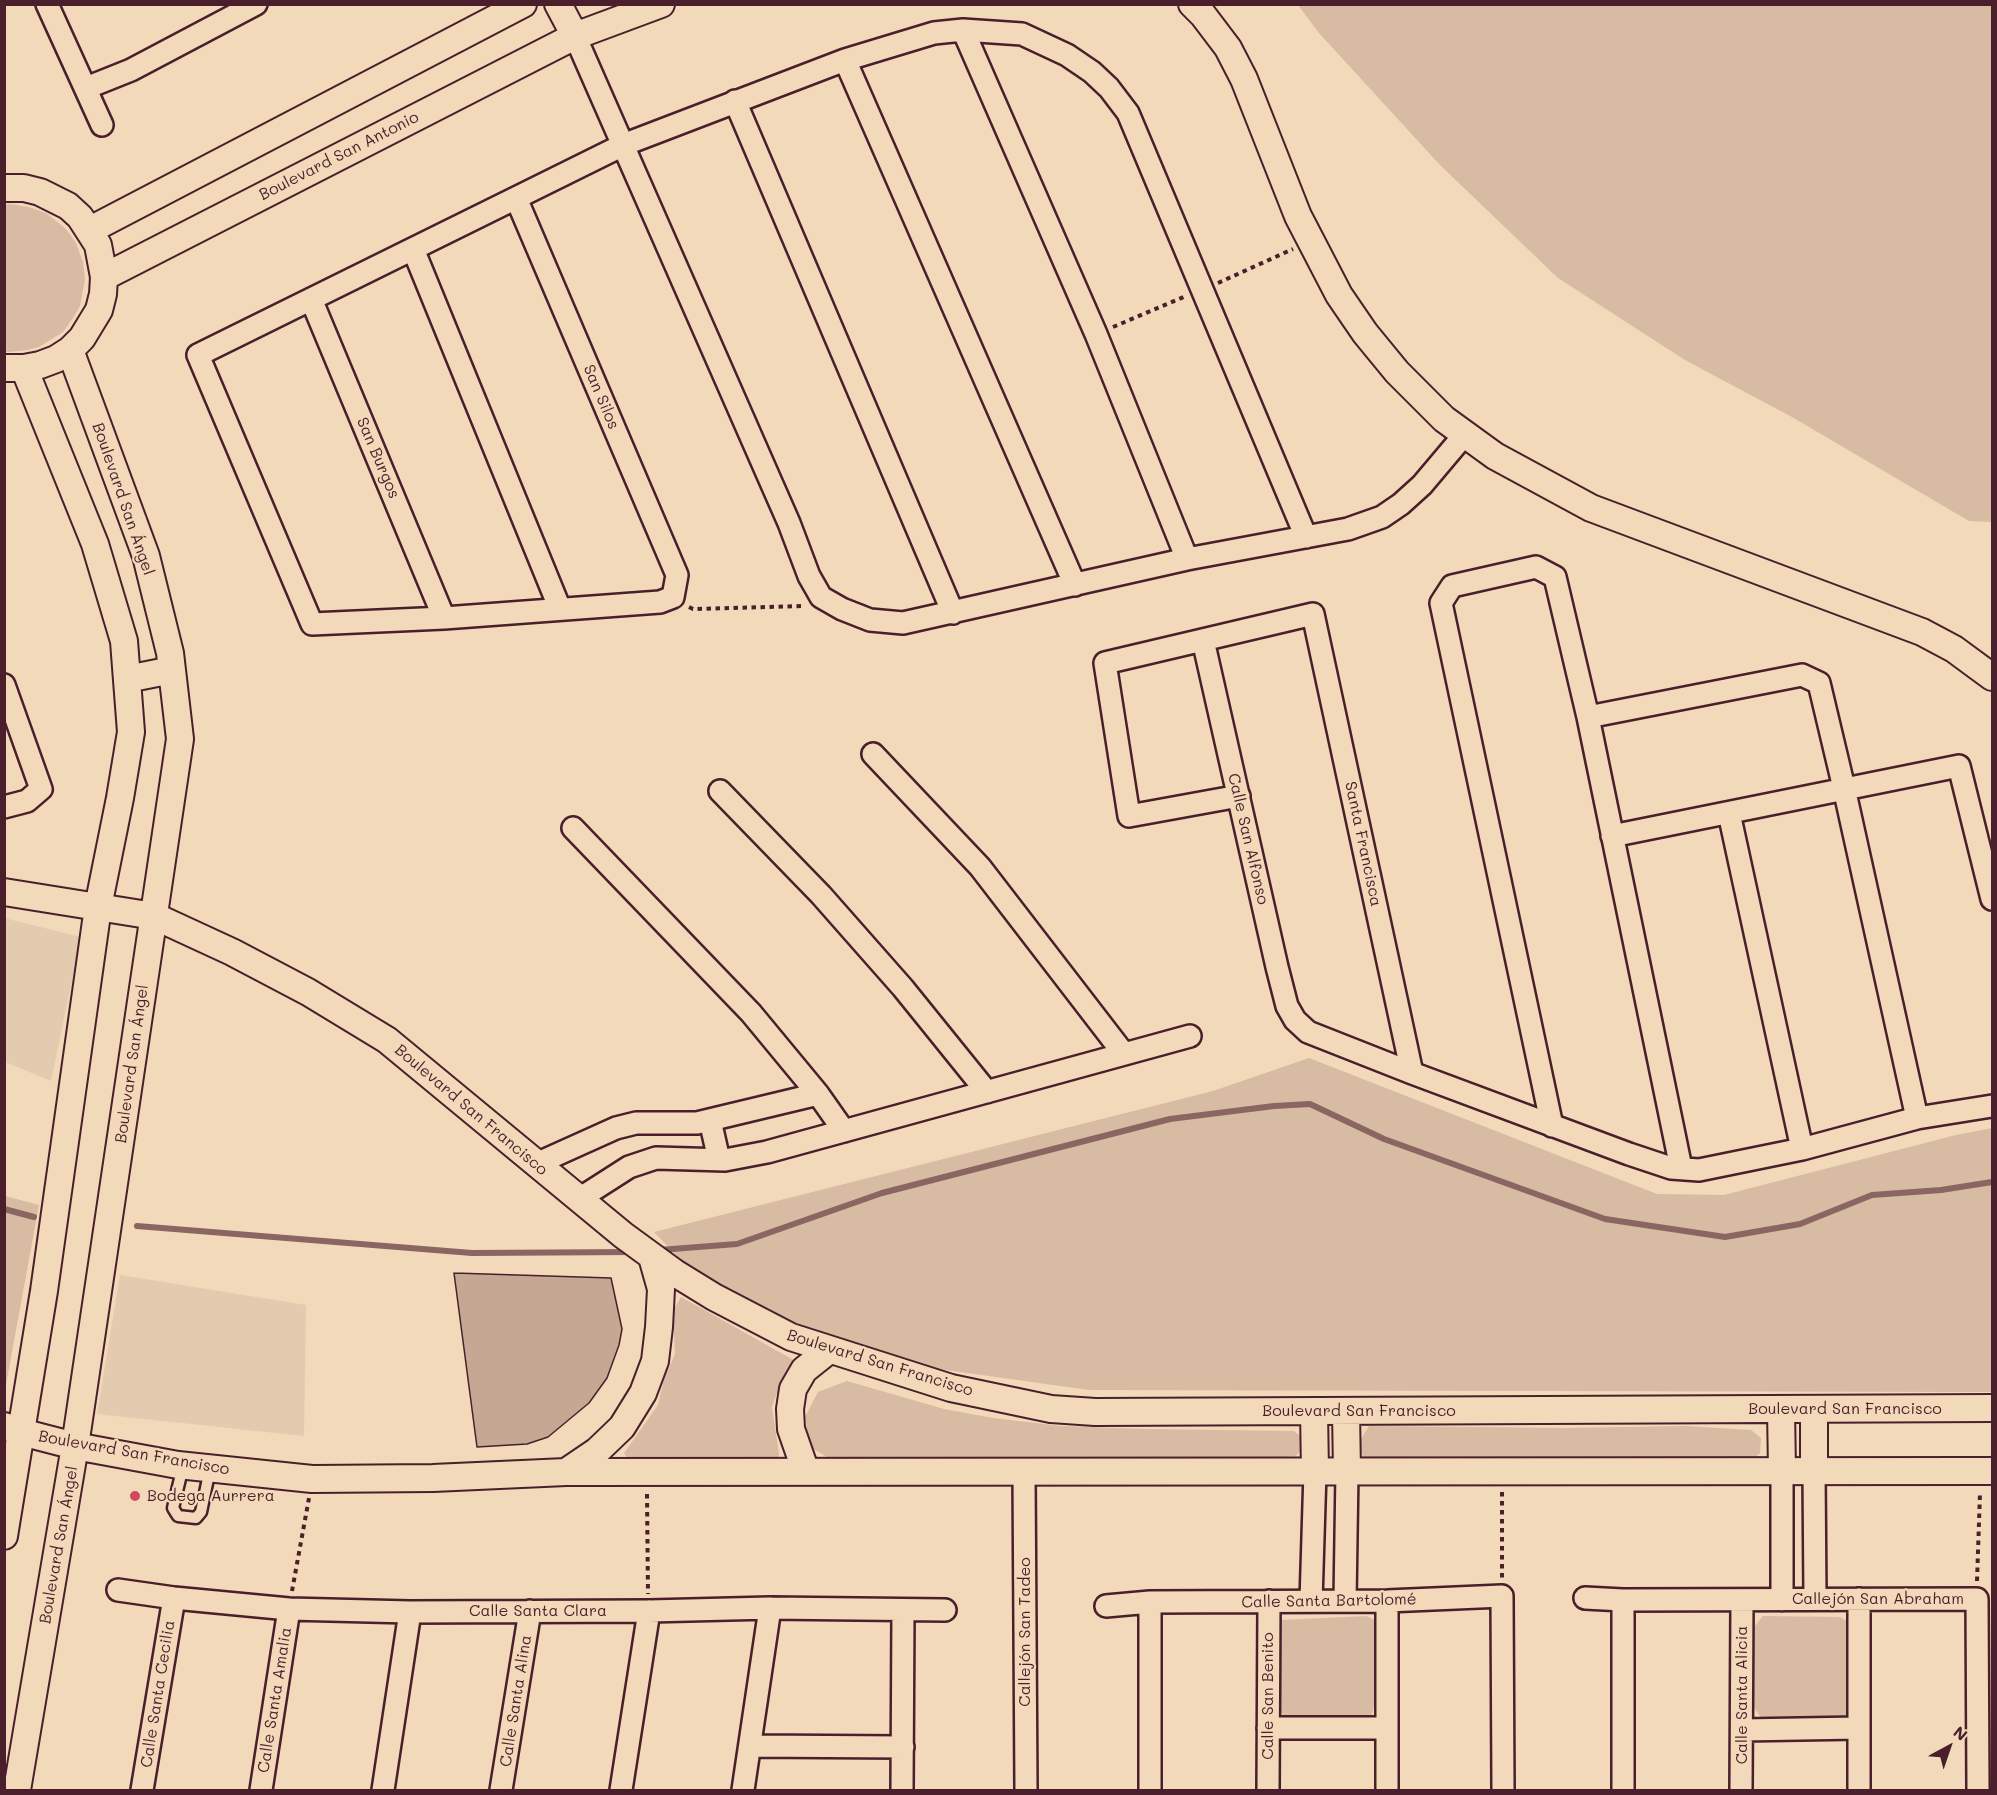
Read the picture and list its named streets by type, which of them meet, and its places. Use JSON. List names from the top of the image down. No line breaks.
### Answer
{"streets":{"street":["Boulevard San Antonio","San Silos","San Burgos","Boulevard San Ángel","Calle San Alfonso","Santa Francisca","Boulevard San Francisco","Callejón San Abraham","Calle Santa Bartolomé","Calle Santa Clara","Callejón San Tadeo","Calle Santa Cecilia","Calle Santa Alicia","Calle San Benito","Calle Santa Amalia","Calle Santa Alina"]},"crossings":[["Boulevard San Ángel","Boulevard San Francisco"],["Calle San Alfonso","Santa Francisca"],["Boulevard San Francisco","Callejón San Tadeo"],["Callejón San Abraham","Calle Santa Alicia"],["Calle Santa Bartolomé","Calle San Benito"],["Calle Santa Clara","Calle Santa Cecilia"],["Calle Santa Clara","Calle Santa Amalia"],["Calle Santa Clara","Calle Santa Alina"]],"places":["Bodega Aurrera"],"north":"top right"}
